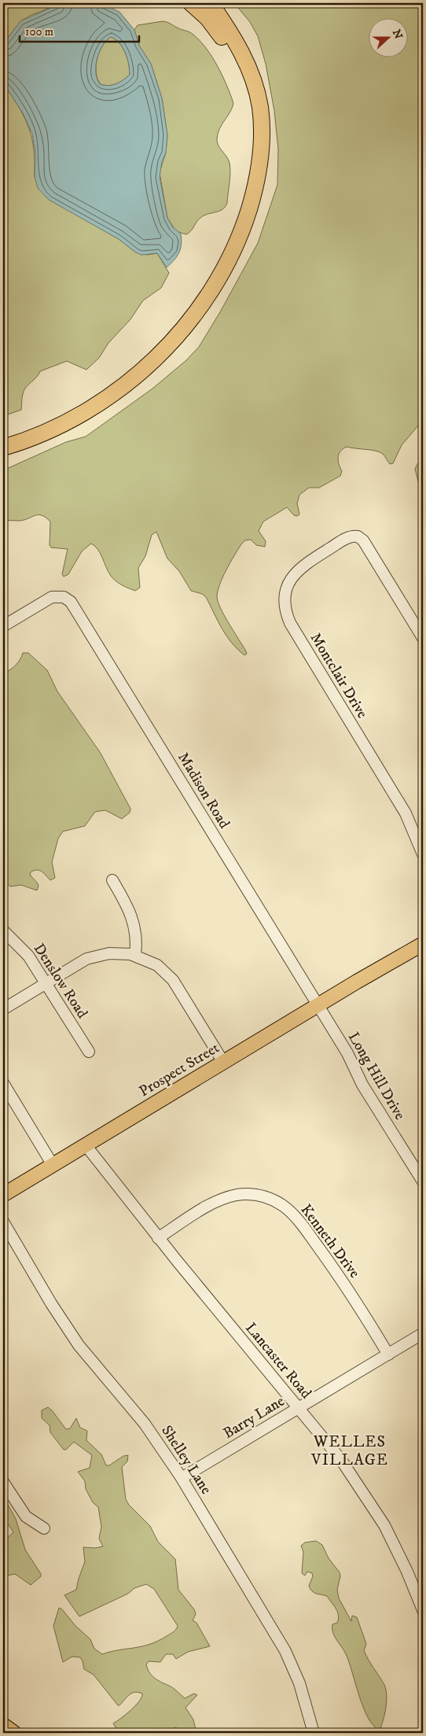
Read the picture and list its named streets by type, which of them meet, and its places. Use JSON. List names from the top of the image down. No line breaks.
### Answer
{"streets":{"main road":["Prospect Street"],"street":["Montclair Drive","Madison Road","Denslow Road","Long Hill Drive","Kenneth Drive","Lancaster Road","Barry Lane","Shelley Lane"]},"crossings":[["Madison Road","Prospect Street"],["Madison Road","Long Hill Drive"],["Prospect Street","Long Hill Drive"],["Prospect Street","Lancaster Road"],["Kenneth Drive","Lancaster Road"],["Kenneth Drive","Barry Lane"],["Lancaster Road","Barry Lane"],["Barry Lane","Shelley Lane"]],"districts":["WELLES VILLAGE"],"scale_bar":"100 m","north":"right"}
